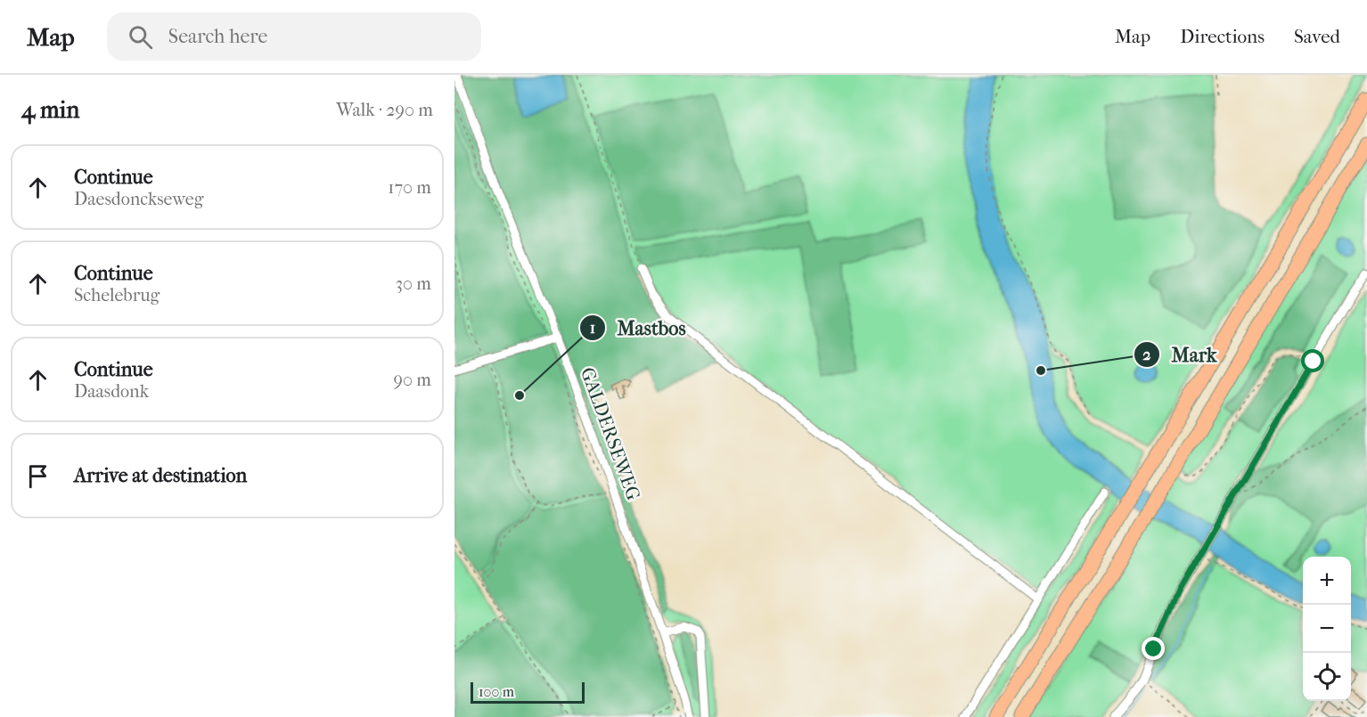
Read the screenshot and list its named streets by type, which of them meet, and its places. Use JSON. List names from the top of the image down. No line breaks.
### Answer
{"streets":{"street":["GALDERSEWEG"]},"places":["Mark","Mastbos"],"scale_bar":"100 m","page":{"header":"Map","search":"Search here","nav":["Map","Directions","Saved"],"heading":["4 min","Walk · 290 m"],"list":[["Continue","Daesdonckseweg","170 m"],["Continue","Schelebrug","30 m"],["Continue","Daasdonk","90 m"],"Arrive at destination"],"map_buttons":["+","−"],"scale":"100 m"}}
